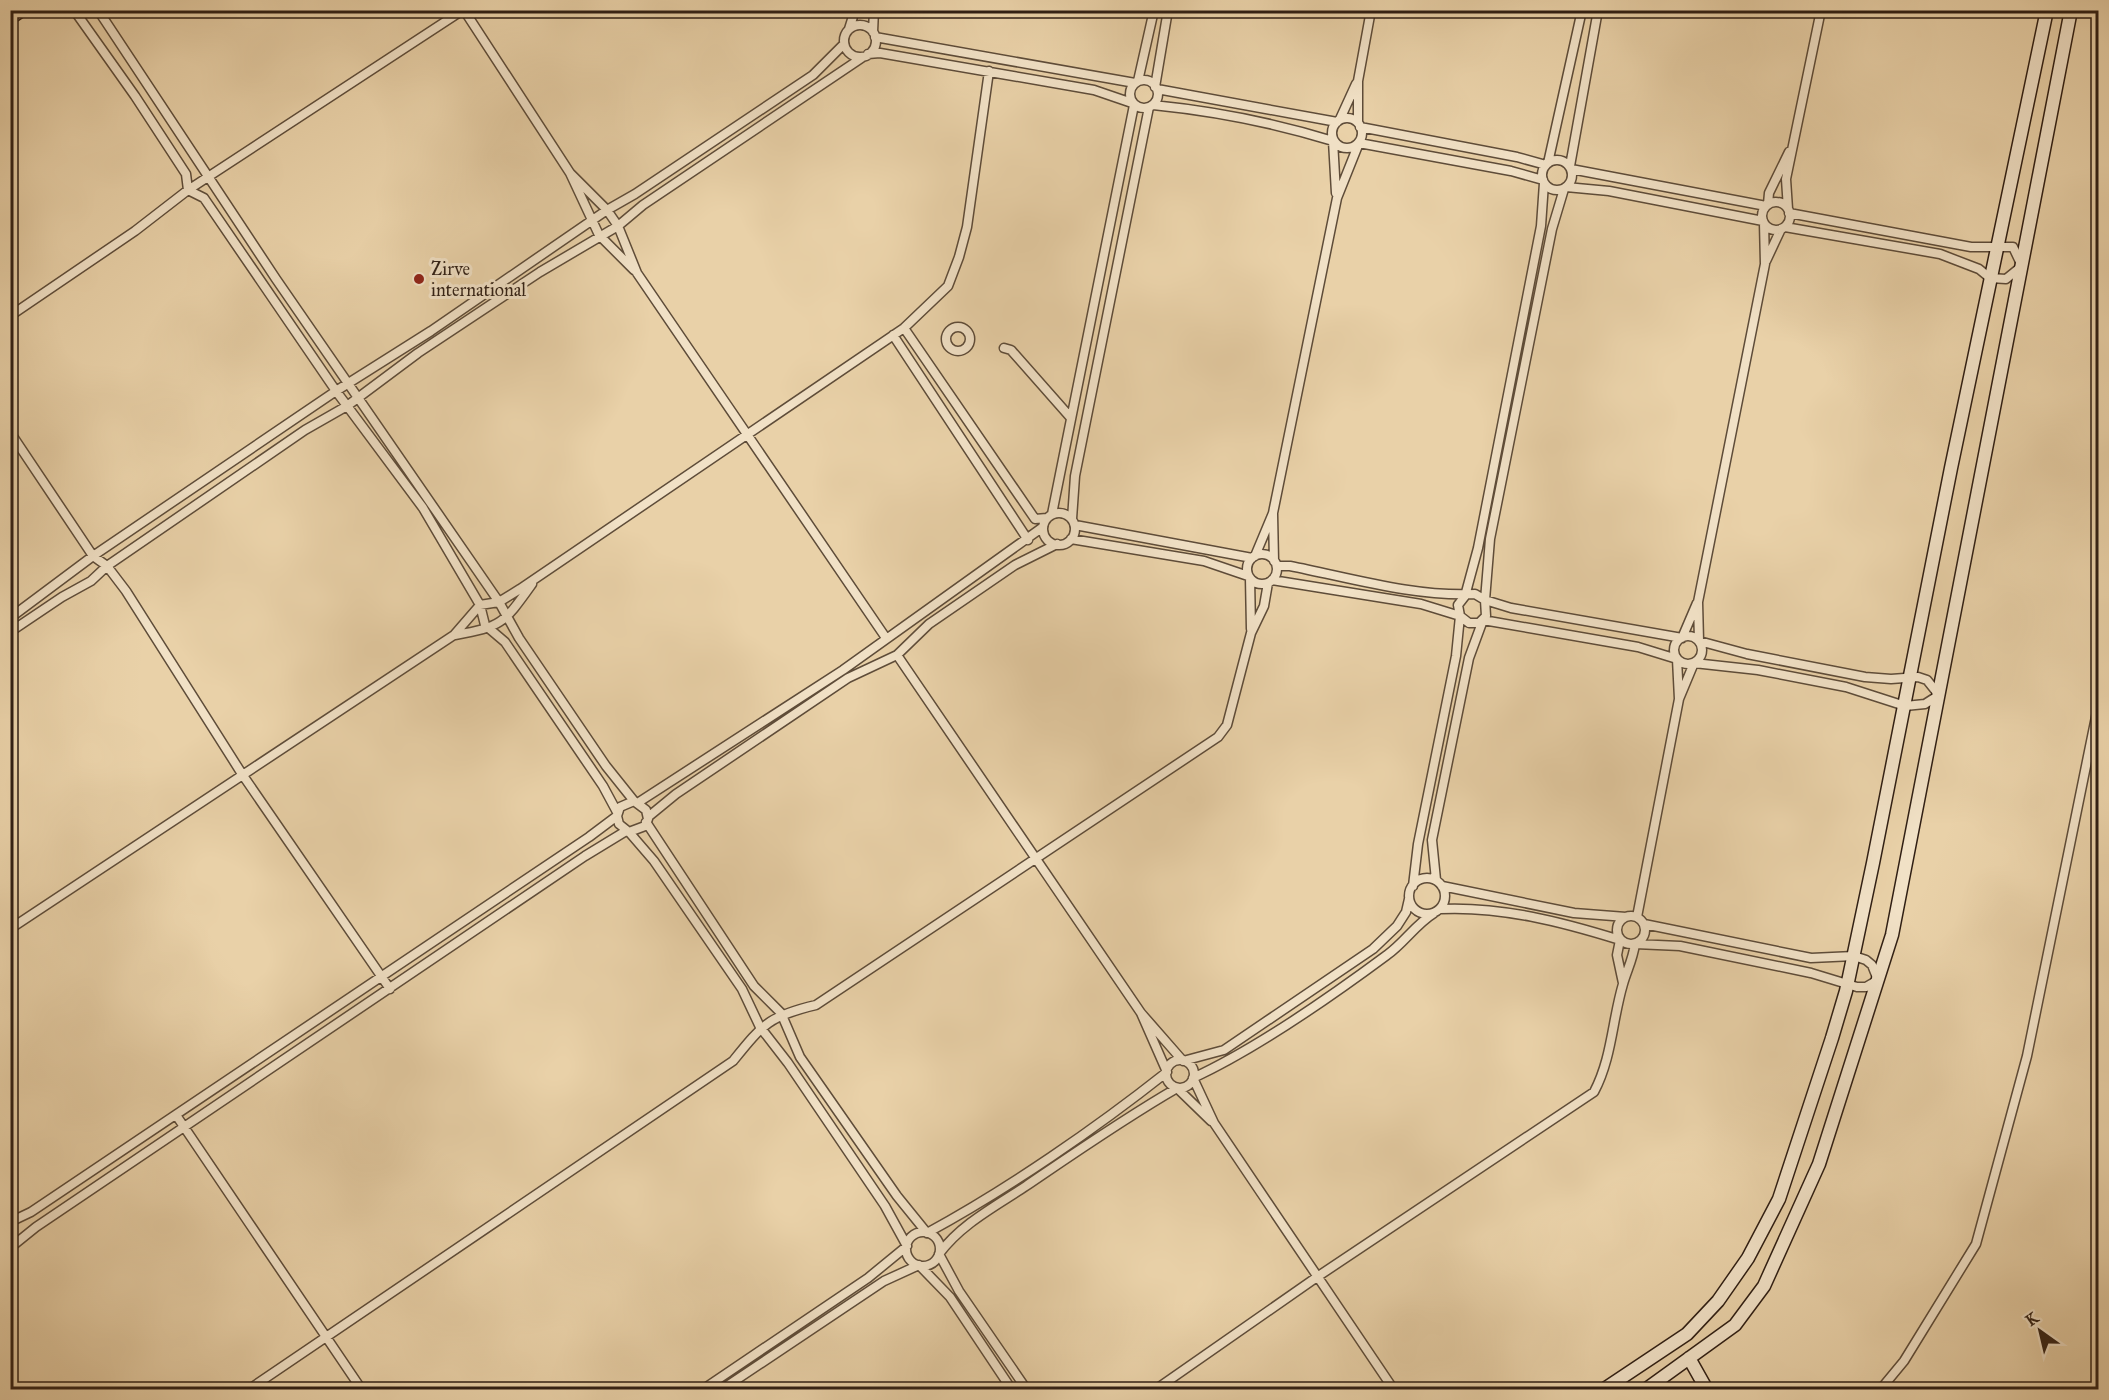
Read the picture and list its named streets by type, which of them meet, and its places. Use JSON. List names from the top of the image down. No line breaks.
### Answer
{"places":["Zirve international"],"north":"top left"}
